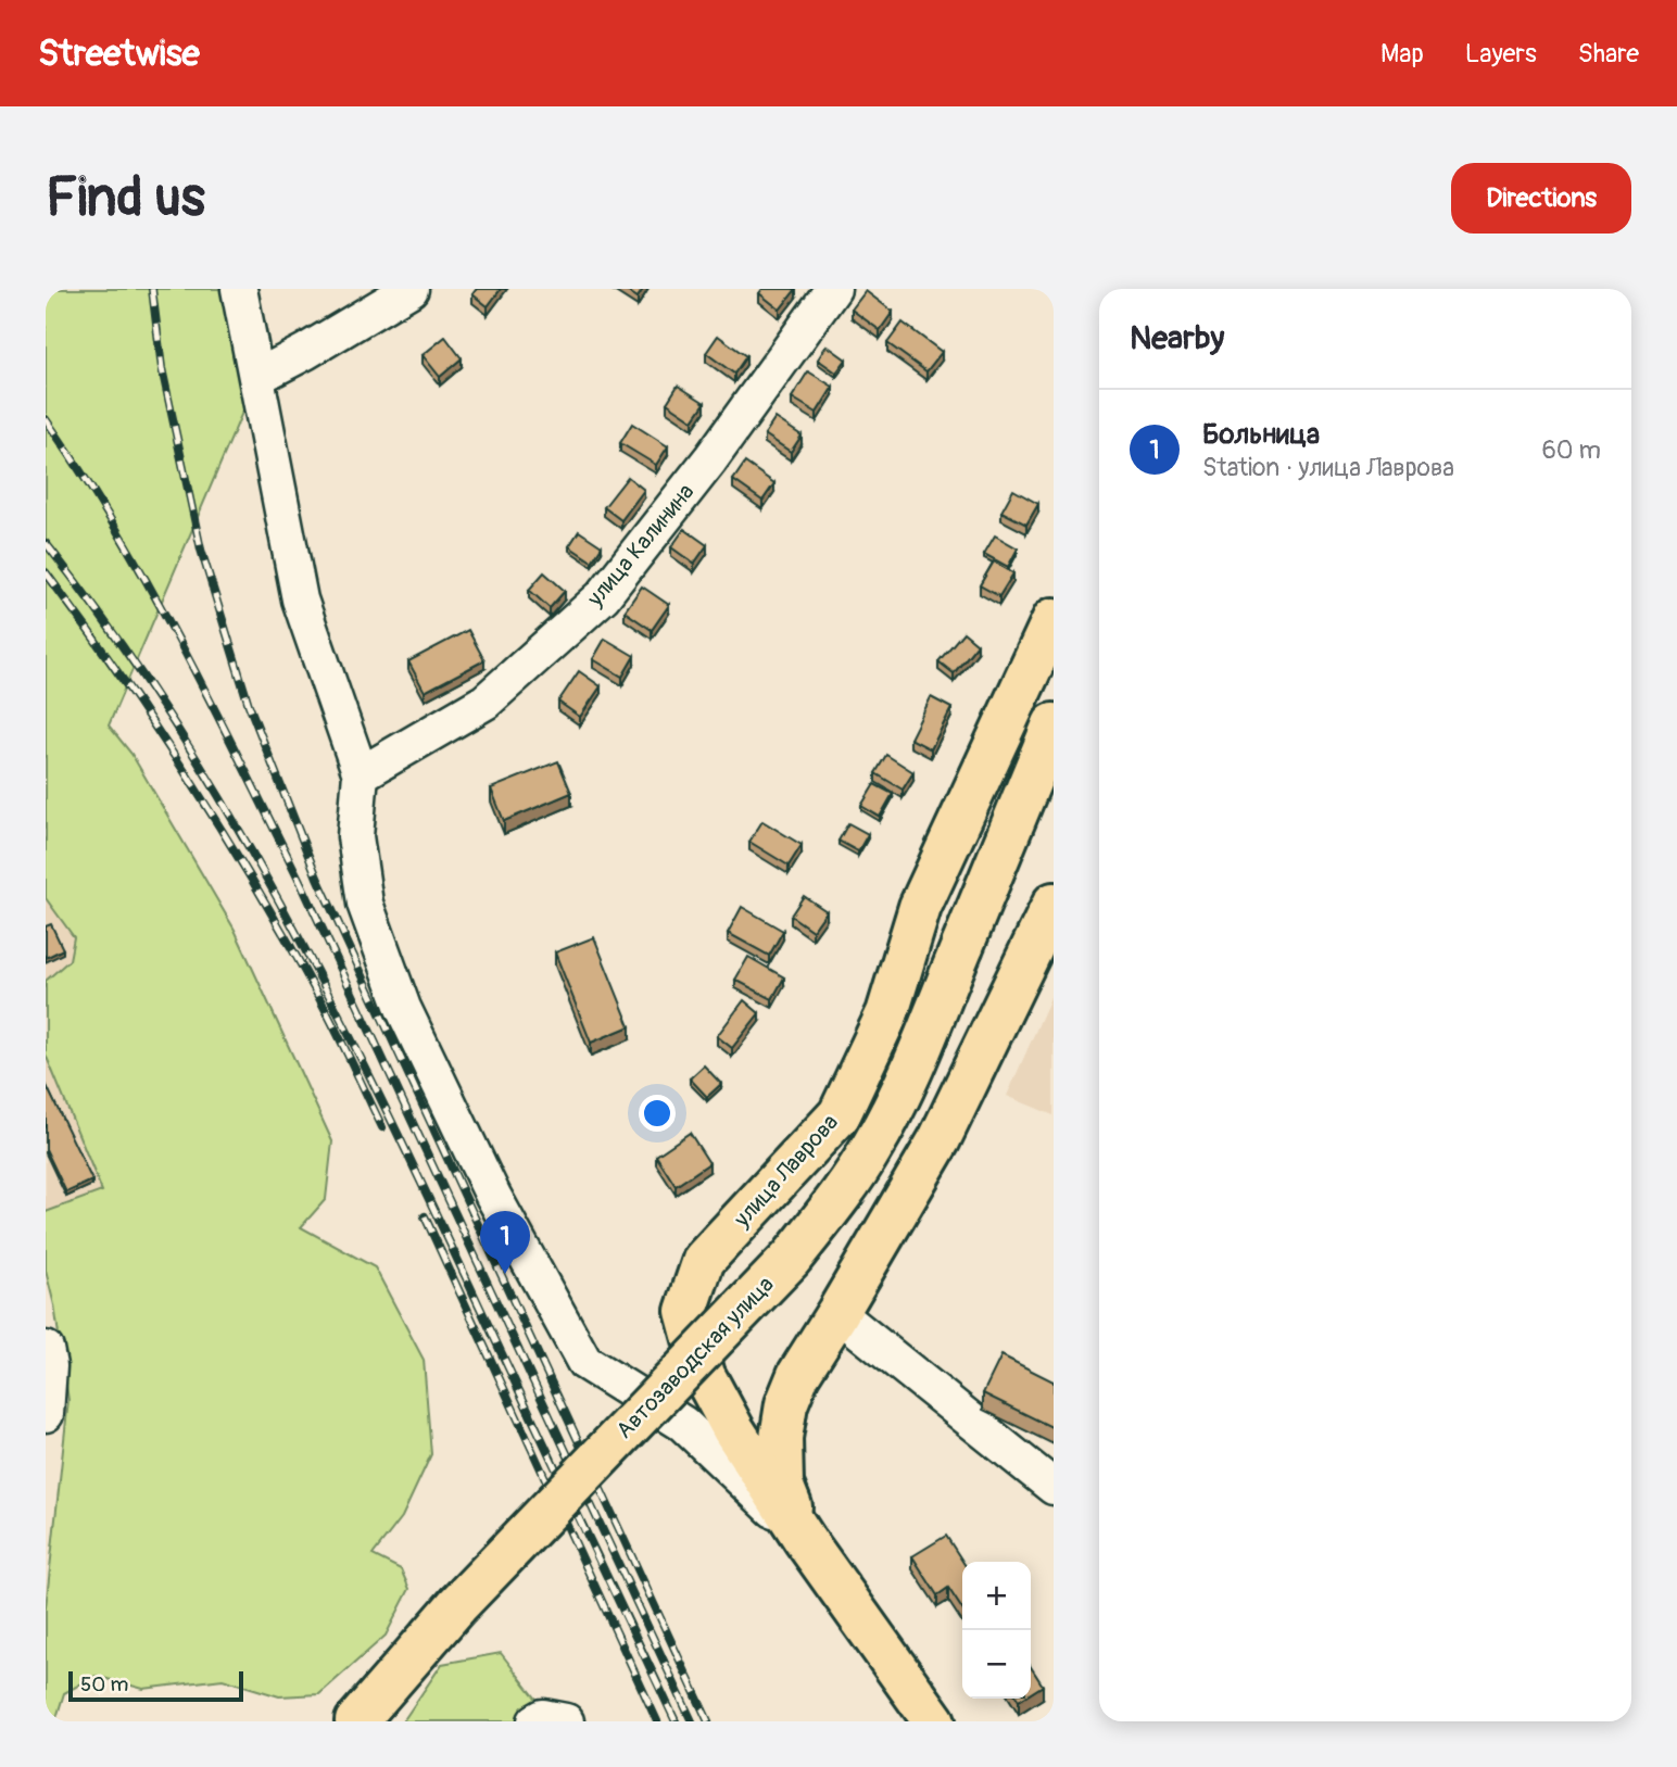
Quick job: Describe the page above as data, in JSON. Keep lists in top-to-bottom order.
{
  "streets": {
    "main road": ["улица Лаврова", "Автозаводская улица"],
    "street": ["улица Калинина"]
  },
  "scale_bar": "50 m",
  "page": {
    "header": "Streetwise",
    "nav": ["Map", "Layers", "Share"],
    "buttons": "Directions",
    "title": "Find us",
    "heading": "Nearby",
    "list": [
      {
        "mark": "1",
        "name": "Больница",
        "note": "Station · улица Лаврова",
        "value": "60 m"
      }
    ],
    "pins": "1",
    "map_buttons": ["+", "−"],
    "scale": "50 m"
  }
}
